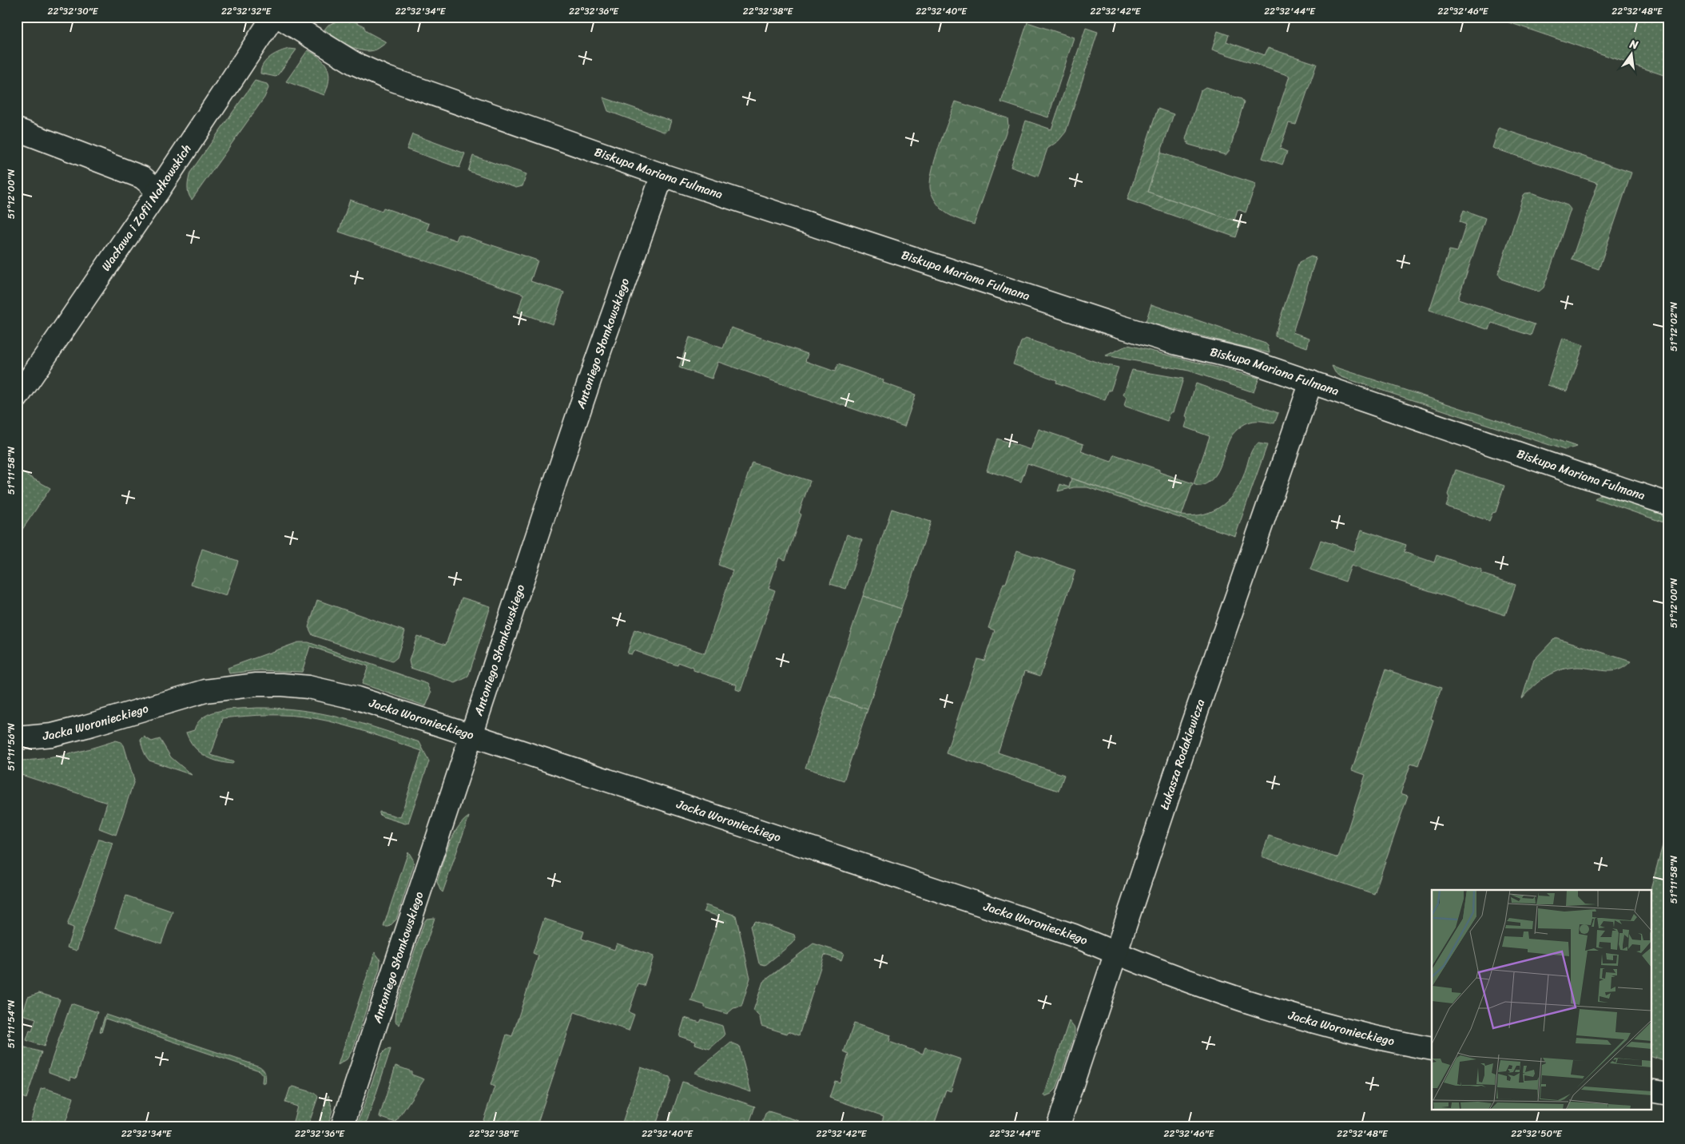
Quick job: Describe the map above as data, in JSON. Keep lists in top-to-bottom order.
{
  "streets": {
    "street": [
      "Biskupa Mariana Fulmana",
      "Wacława i Zofii Nałkowskich",
      "Antoniego Słomkowskiego",
      "Jacka Woronieckiego",
      "Łukasza Rodakiewicza"
    ]
  },
  "crossings": [
    ["Biskupa Mariana Fulmana", "Antoniego Słomkowskiego"],
    ["Biskupa Mariana Fulmana", "Łukasza Rodakiewicza"],
    ["Antoniego Słomkowskiego", "Jacka Woronieckiego"],
    ["Jacka Woronieckiego", "Łukasza Rodakiewicza"]
  ],
  "north": "top",
  "coordinates": [
    "22°32'30\"E",
    "22°32'32\"E",
    "22°32'34\"E",
    "22°32'36\"E",
    "22°32'38\"E",
    "22°32'40\"E",
    "22°32'42\"E",
    "22°32'44\"E",
    "22°32'46\"E",
    "22°32'48\"E",
    "51°12'00\"N",
    "51°12'02\"N",
    "51°11'58\"N",
    "51°11'56\"N",
    "51°11'54\"N",
    "22°32'50\"E"
  ]
}
